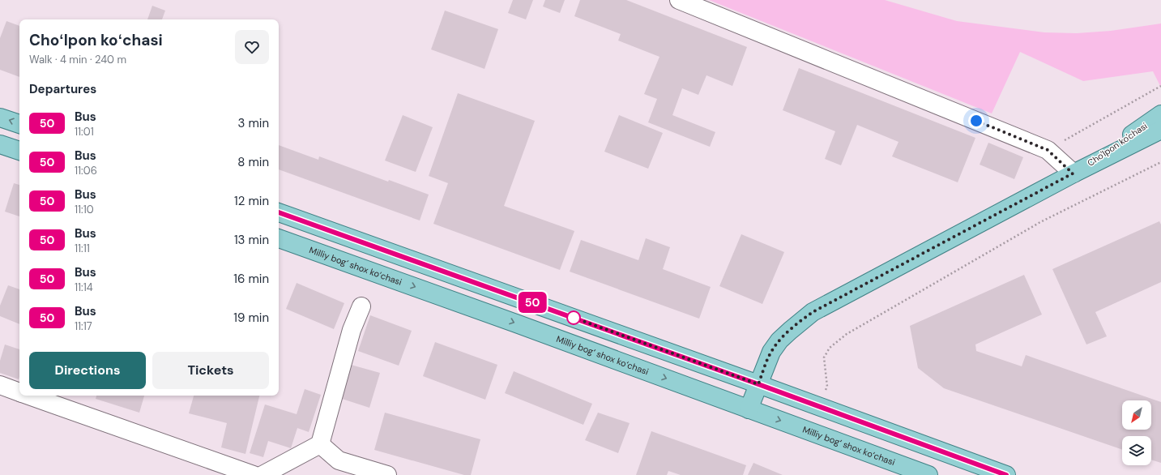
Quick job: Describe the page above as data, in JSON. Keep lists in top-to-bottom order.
{
  "streets": {
    "main road": ["Cho'lpon ko'chasi", "Milliy bog‘ shox ko‘chasi"]
  },
  "crossings": [
    ["Cho'lpon ko'chasi", "Milliy bog‘ shox ko‘chasi"]
  ],
  "lines": ["bus line 50"],
  "north": "bottom left",
  "page": {
    "on_map": "50",
    "heading": [
      ["Choʻlpon koʻchasi", "Walk · 4 min · 240 m"],
      "Departures"
    ],
    "list": [
      {
        "mark": "50",
        "name": "Bus",
        "note": "11:01",
        "value": "3 min"
      },
      {
        "mark": "50",
        "name": "Bus",
        "note": "11:06",
        "value": "8 min"
      },
      {
        "mark": "50",
        "name": "Bus",
        "note": "11:10",
        "value": "12 min"
      },
      {
        "mark": "50",
        "name": "Bus",
        "note": "11:11",
        "value": "13 min"
      },
      {
        "mark": "50",
        "name": "Bus",
        "note": "11:14",
        "value": "16 min"
      },
      {
        "mark": "50",
        "name": "Bus",
        "note": "11:17",
        "value": "19 min"
      }
    ],
    "buttons": ["Directions", "Tickets"]
  }
}
